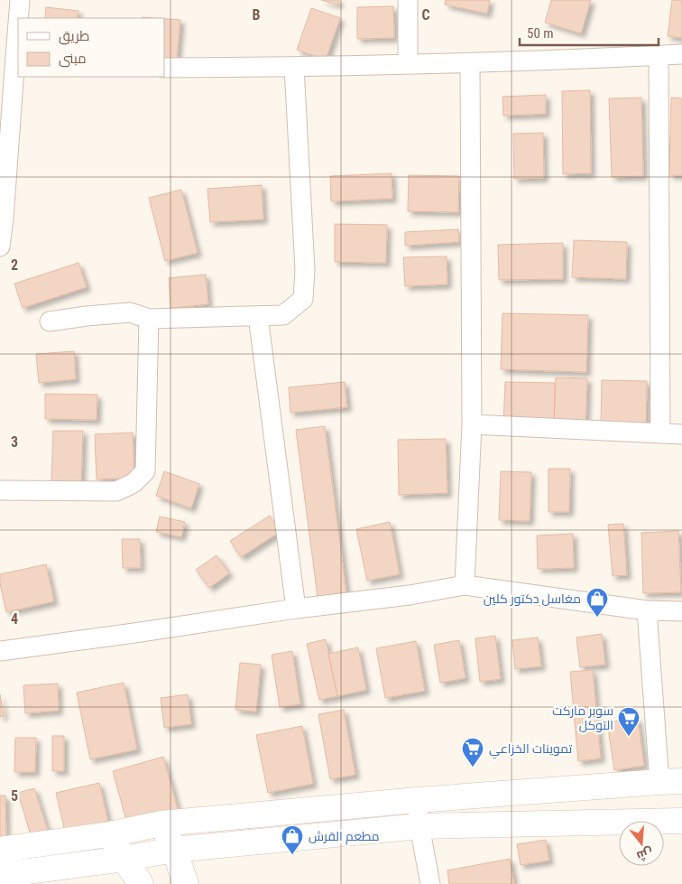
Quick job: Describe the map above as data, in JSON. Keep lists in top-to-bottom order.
{
  "places": {
    "shop": ["مغاسل دكتور كلين", "مطعم القرش"],
    "supermarket": ["سوبر ماركت التوكل", "تموينات الخزاعي"]
  },
  "legend": ["طريق", "مبنى"],
  "scale_bar": "50 m",
  "north": "bottom",
  "grid": {
    "columns": ["B", "C"],
    "rows": [
      "2",
      "3",
      "4",
      "5"
    ]
  }
}
